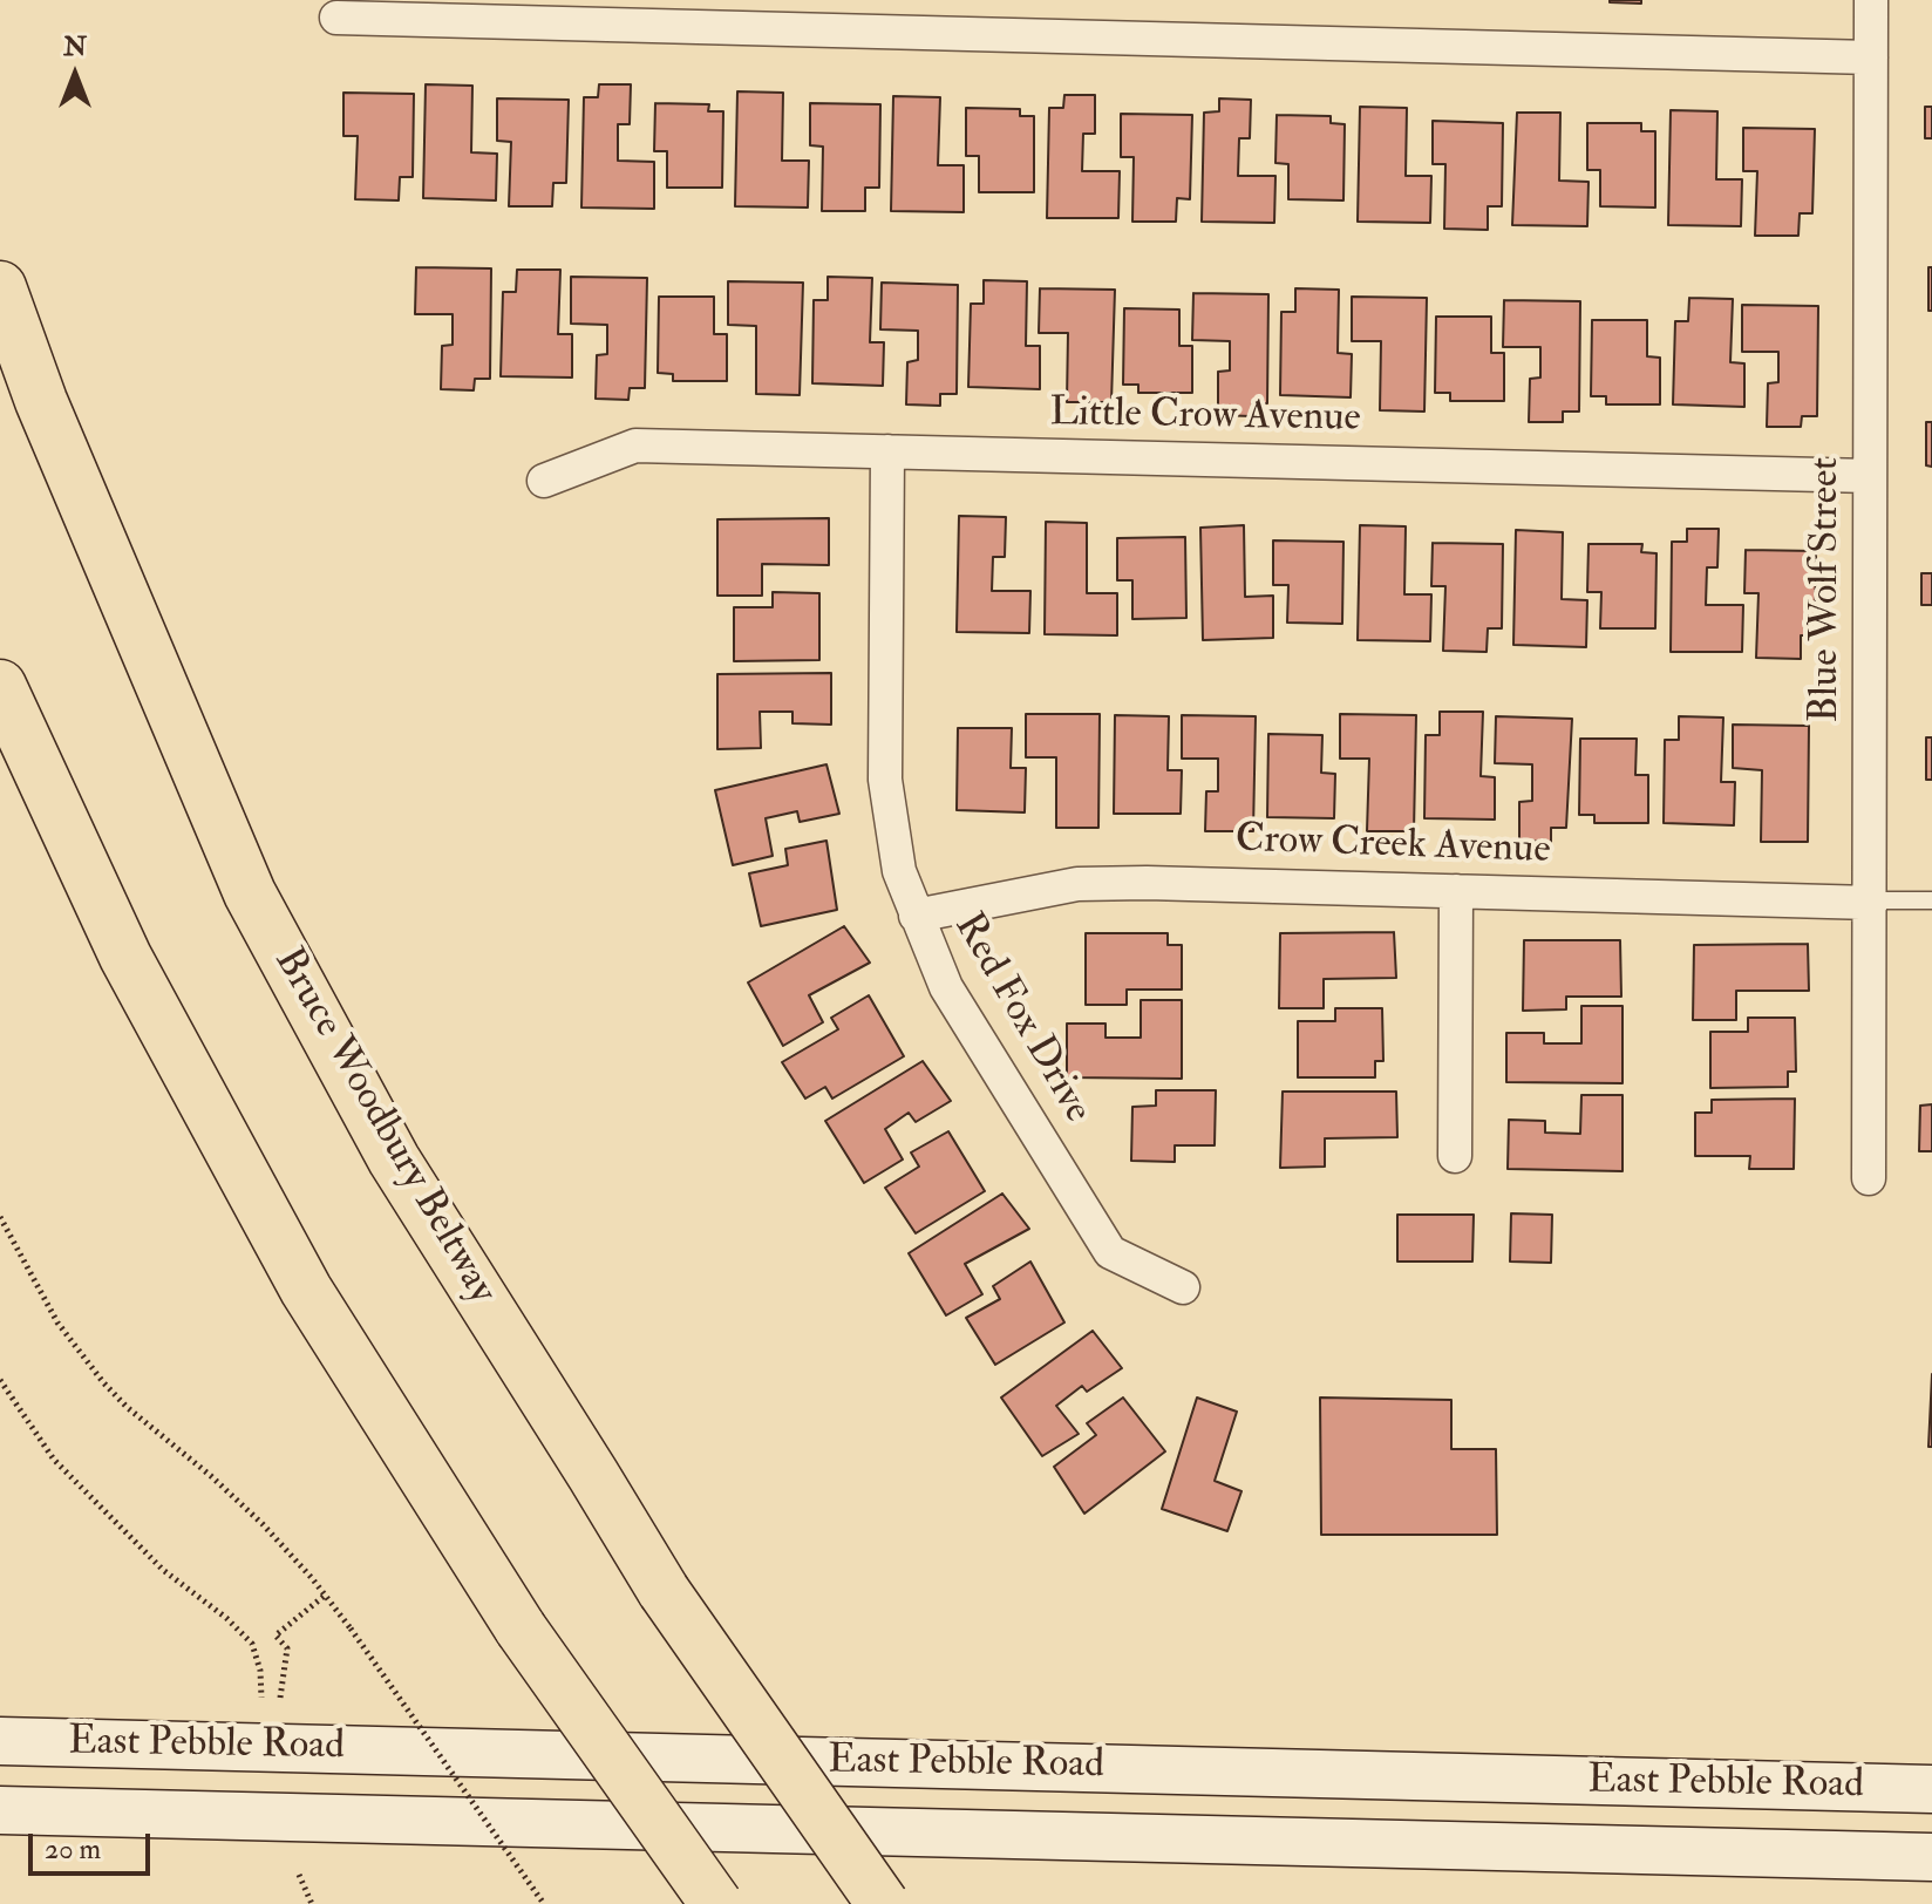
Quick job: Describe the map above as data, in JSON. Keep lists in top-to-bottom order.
{
  "streets": {
    "highway": ["Bruce Woodbury Beltway"],
    "main road": ["East Pebble Road"],
    "street": [
      "Little Crow Avenue",
      "Blue Wolf Street",
      "Crow Creek Avenue",
      "Red Fox Drive"
    ]
  },
  "crossings": [
    ["Little Crow Avenue", "Blue Wolf Street"],
    ["Little Crow Avenue", "Red Fox Drive"],
    ["Blue Wolf Street", "Crow Creek Avenue"],
    ["Crow Creek Avenue", "Red Fox Drive"]
  ],
  "scale_bar": "20 m",
  "north": "top"
}
